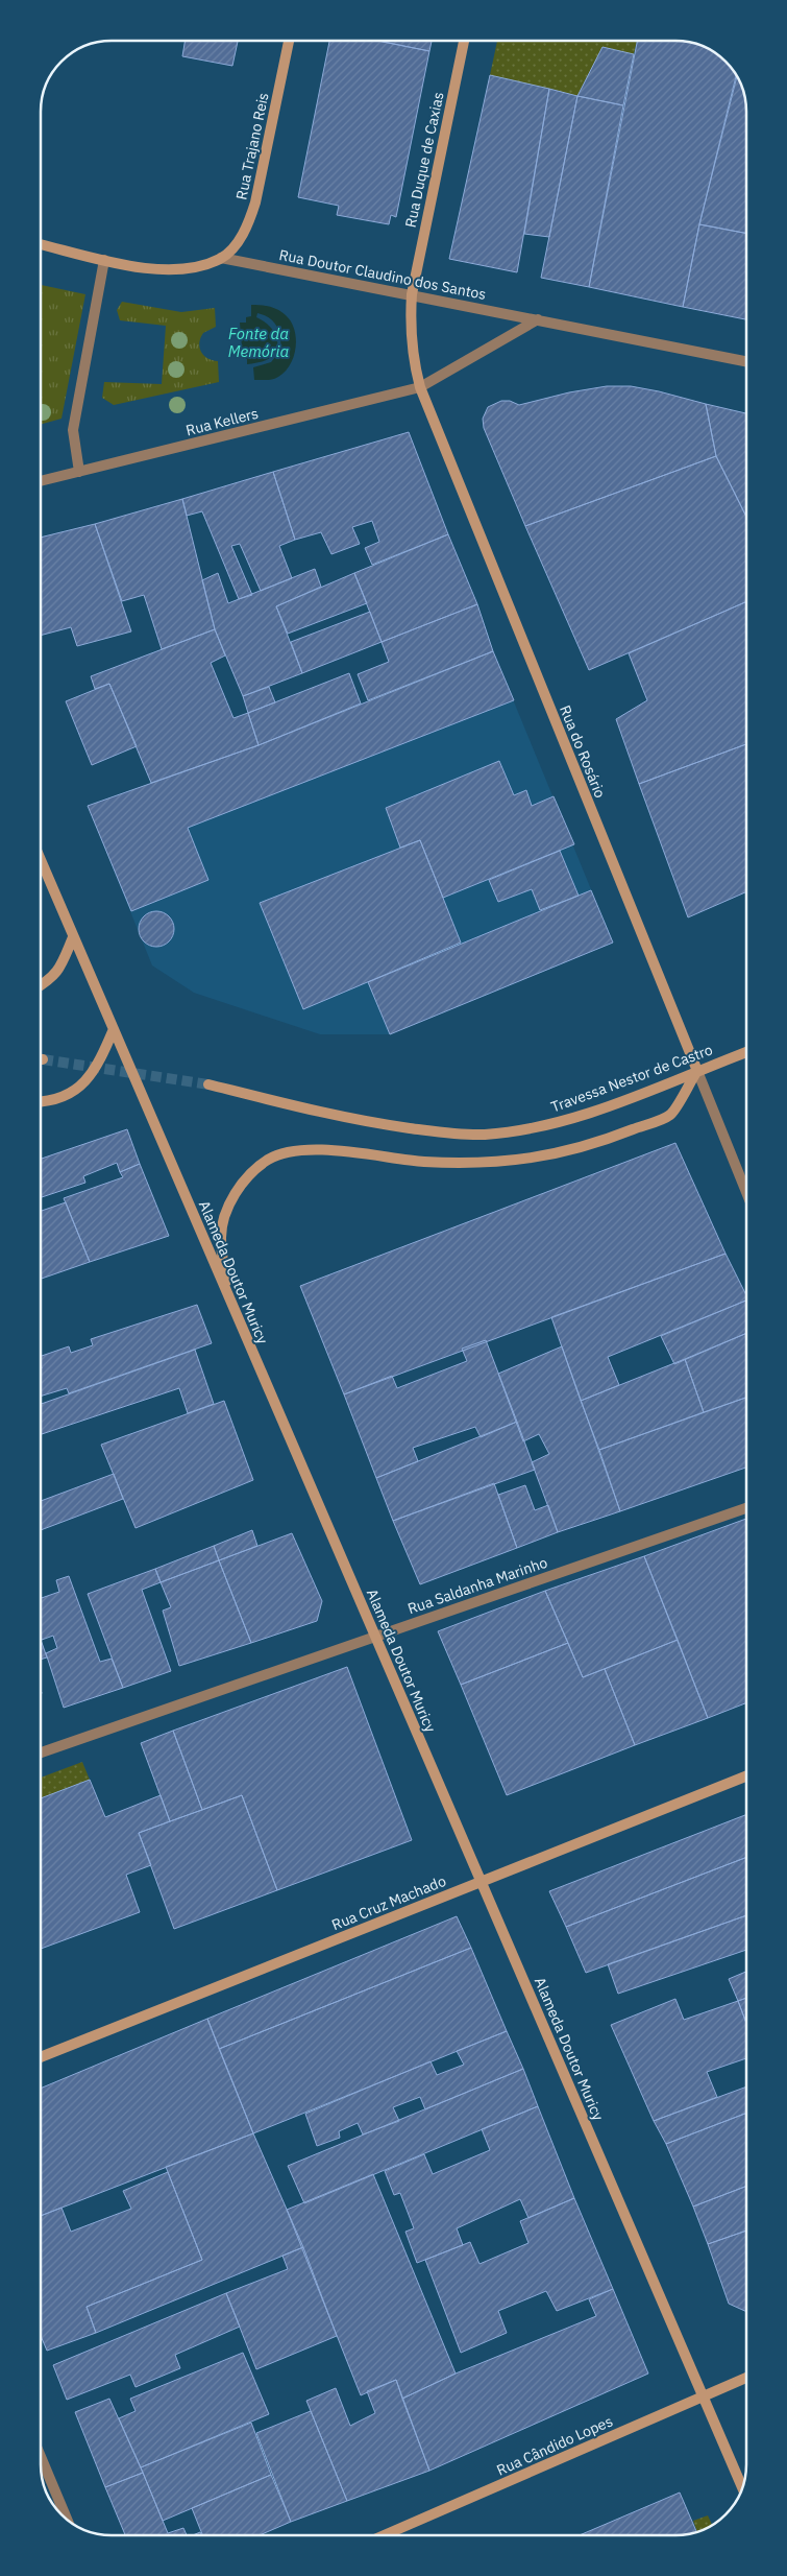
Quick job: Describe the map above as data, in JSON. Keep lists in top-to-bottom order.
{
  "streets": {
    "street": [
      "Rua Trajano Reis",
      "Rua Duque de Caxias",
      "Rua Doutor Claudino dos Santos",
      "Rua Kellers",
      "Rua do Rosário",
      "Travessa Nestor de Castro",
      "Alameda Doutor Muricy",
      "Rua Saldanha Marinho",
      "Rua Cruz Machado",
      "Rua Cândido Lopes"
    ]
  },
  "crossings": [
    ["Rua Trajano Reis", "Rua Doutor Claudino dos Santos"],
    ["Rua Duque de Caxias", "Rua Doutor Claudino dos Santos"],
    ["Rua Duque de Caxias", "Rua do Rosário"],
    ["Rua Doutor Claudino dos Santos", "Rua do Rosário"],
    ["Rua Kellers", "Rua do Rosário"],
    ["Rua do Rosário", "Travessa Nestor de Castro"],
    ["Alameda Doutor Muricy", "Rua Saldanha Marinho"],
    ["Alameda Doutor Muricy", "Rua Cruz Machado"],
    ["Alameda Doutor Muricy", "Rua Cândido Lopes"]
  ],
  "water": ["Fonte da Memória"]
}
